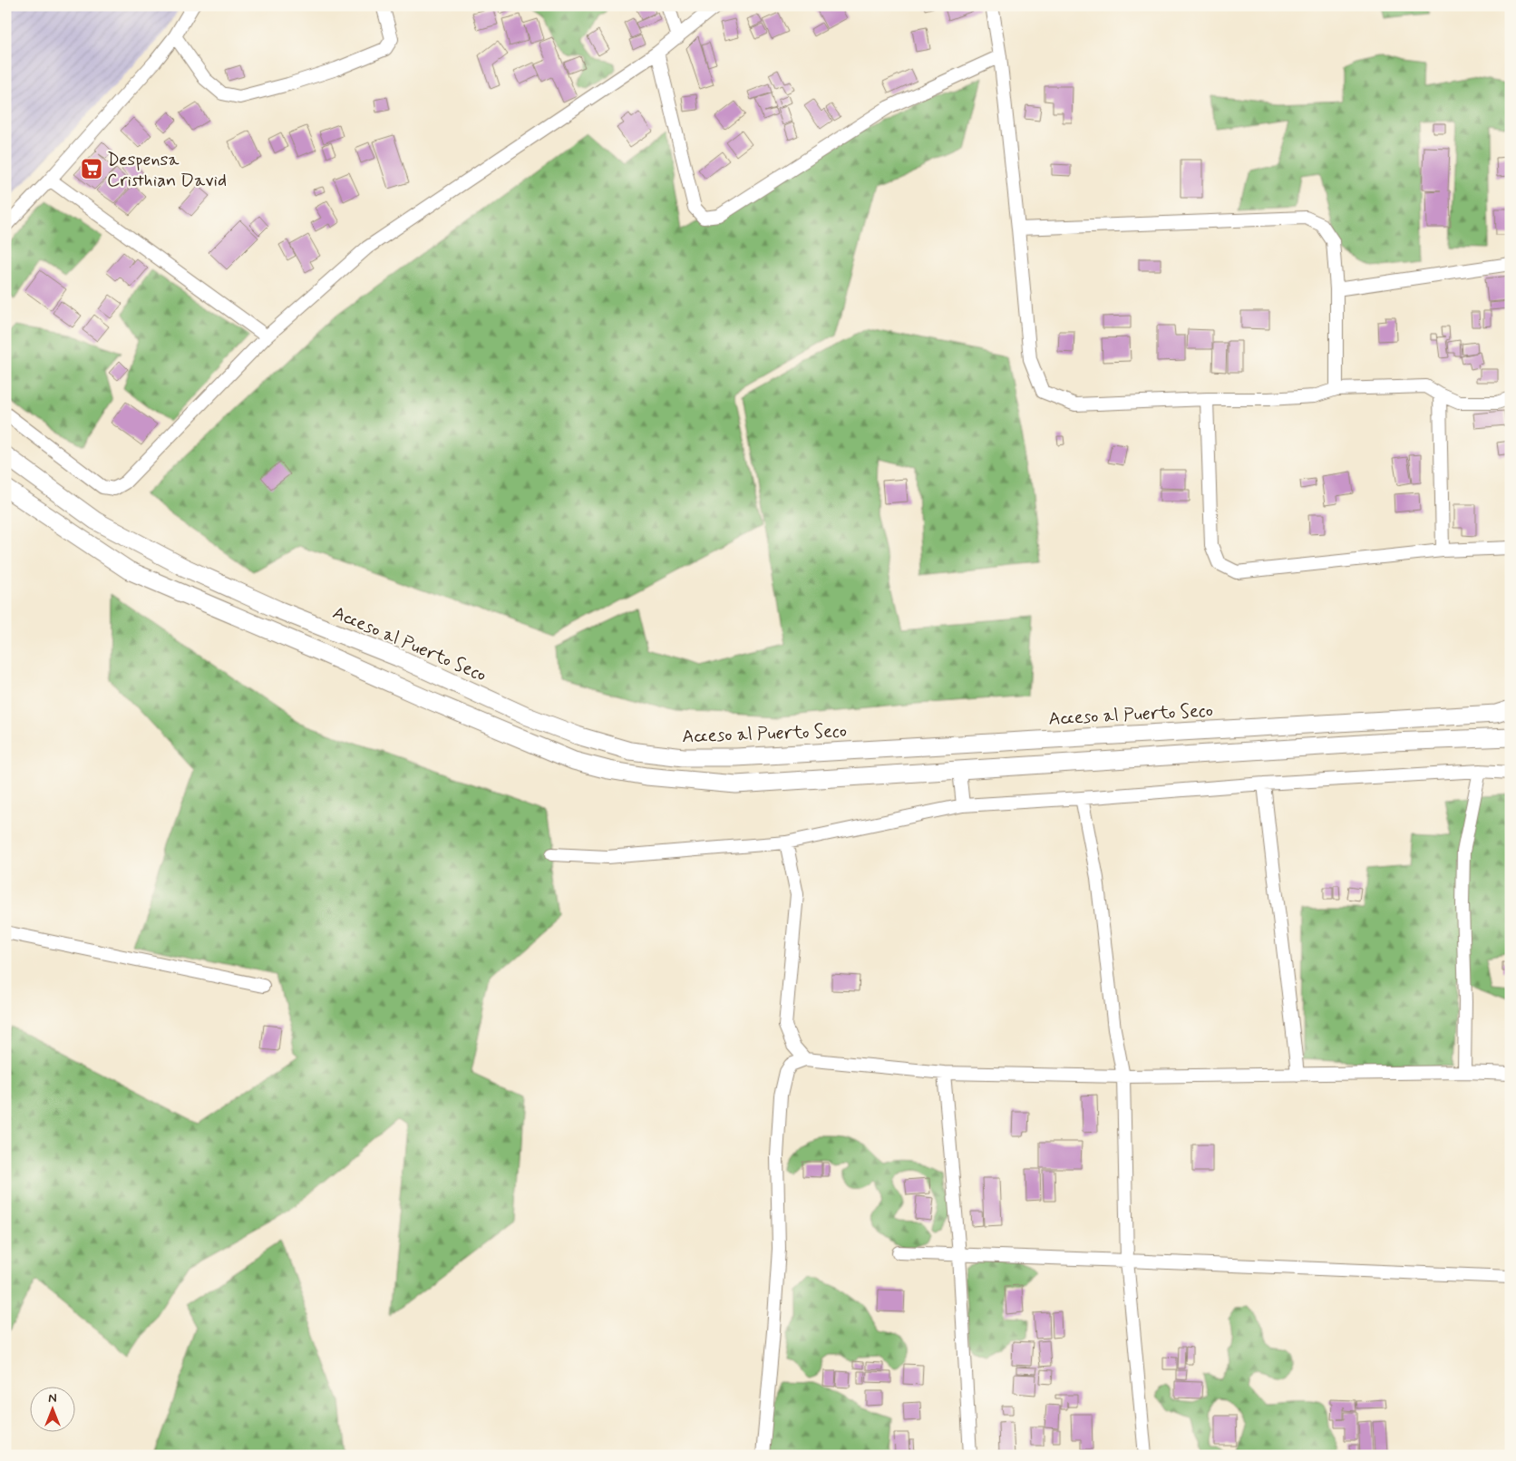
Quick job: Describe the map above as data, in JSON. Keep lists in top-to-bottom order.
{
  "streets": {
    "main road": ["Acceso al Puerto Seco"]
  },
  "places": {
    "supermarket": ["Despensa Cristhian David"]
  },
  "north": "top"
}
